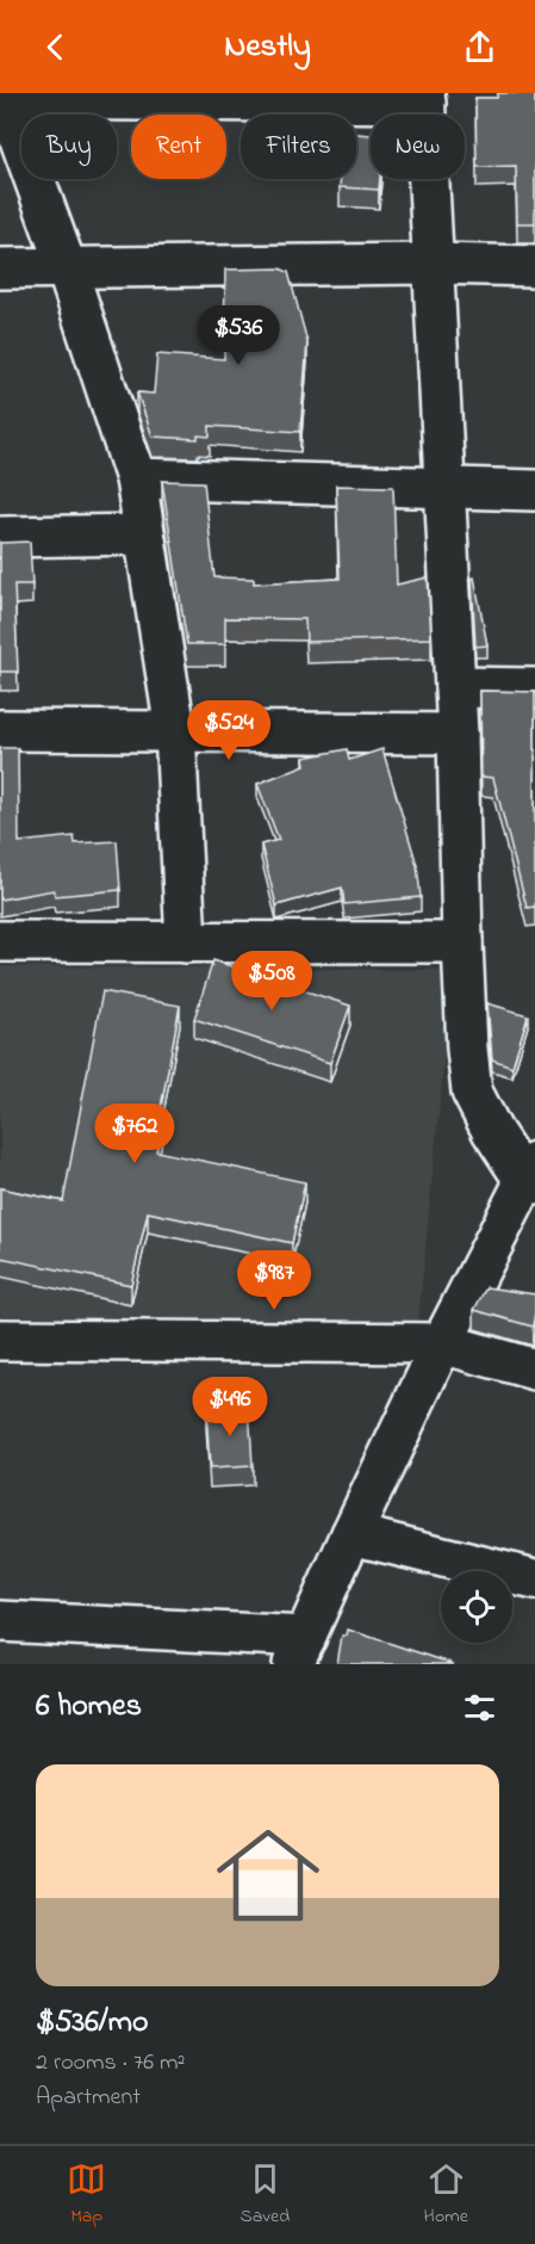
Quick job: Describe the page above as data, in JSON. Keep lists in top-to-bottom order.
{
  "page": {
    "header": "Nestly",
    "chip": [
      "Buy",
      "Rent",
      "Filters",
      "New"
    ],
    "price": [
      "$536",
      "$524",
      "$508",
      "$762",
      "$987",
      "$496"
    ],
    "heading": "6 homes",
    "list": [
      {
        "name": "$536/mo",
        "note": "2 rooms · 76 m² · Apartment"
      }
    ],
    "tabs": ["Map", "Saved", "Home"]
  }
}
